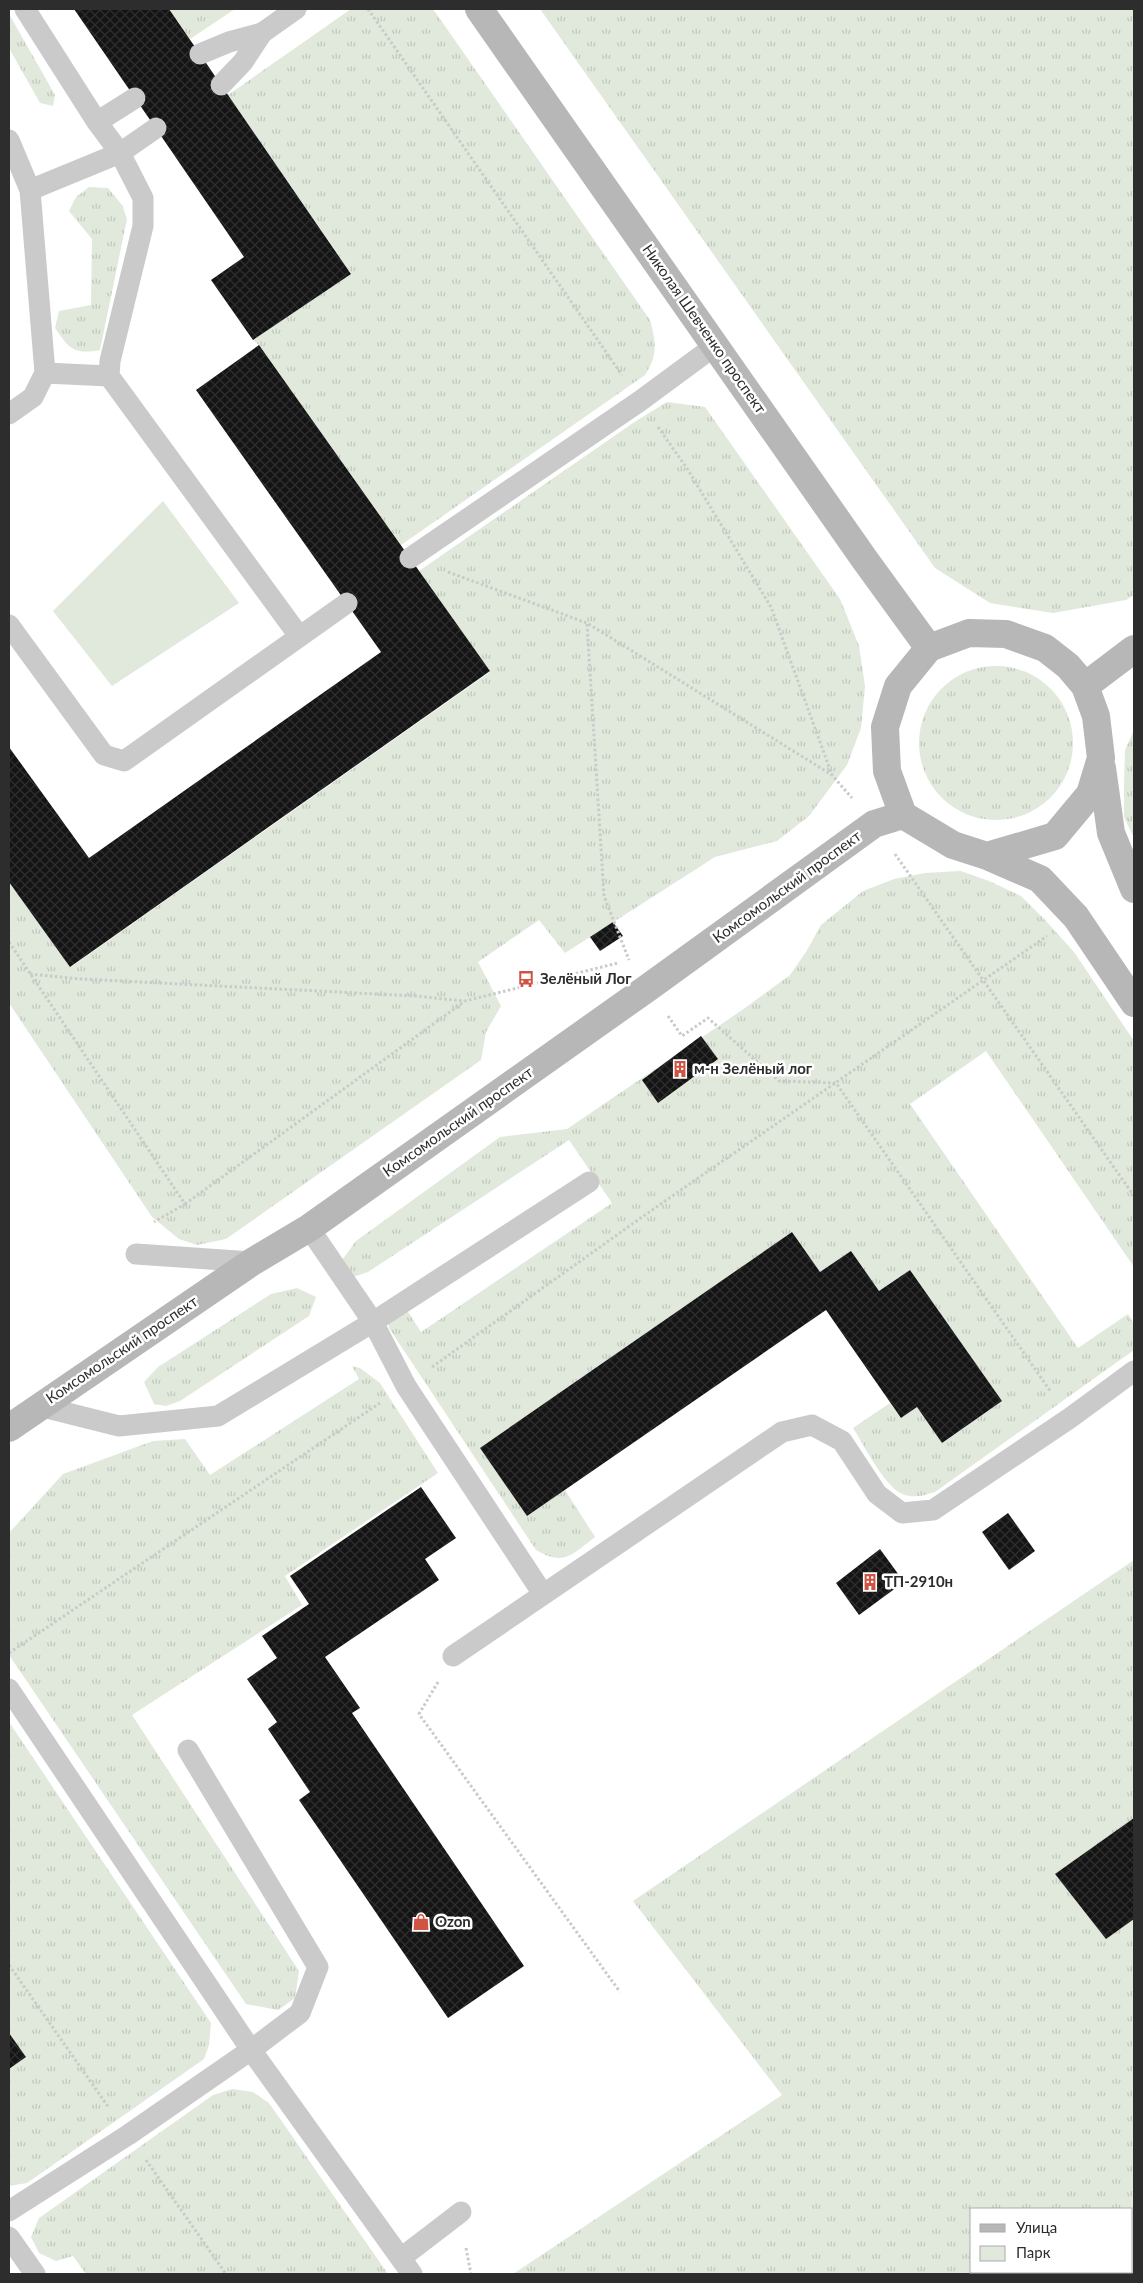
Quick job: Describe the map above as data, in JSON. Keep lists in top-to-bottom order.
{
  "streets": {
    "main road": ["Николая Шевченко проспект", "Комсомольский проспект"]
  },
  "places": {
    "bus stop": ["Зелёный Лог"],
    "building": ["м-н Зелёный лог", "ТП-2910н"],
    "shop": ["Ozon"]
  },
  "legend": ["Улица", "Парк"]
}
